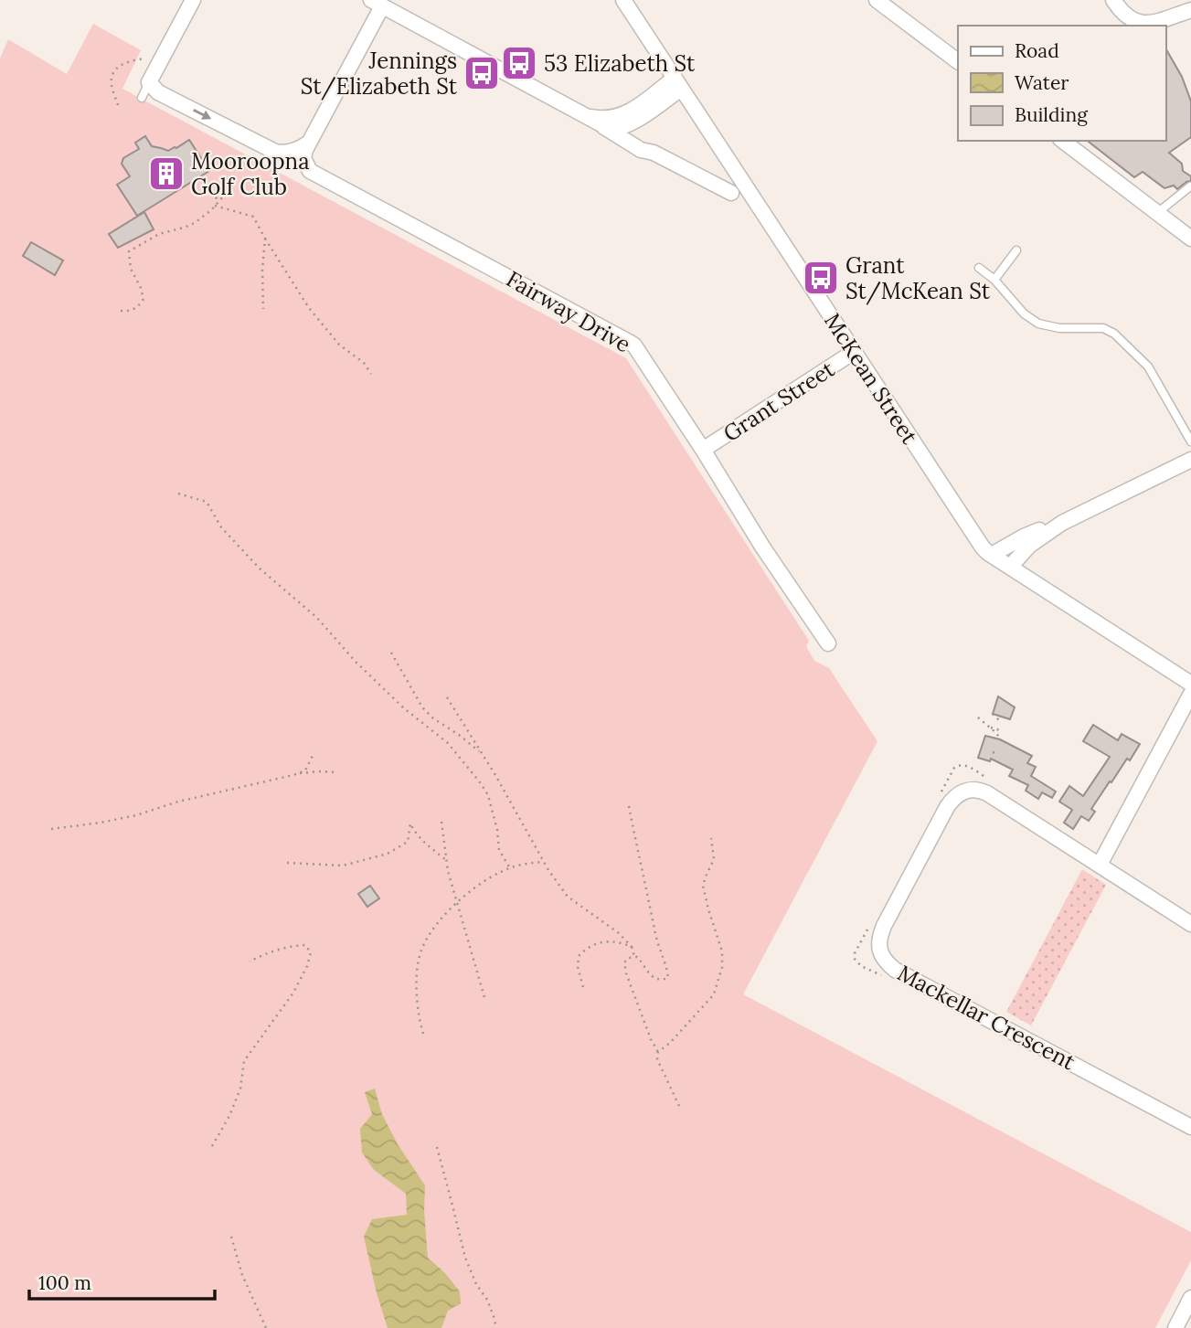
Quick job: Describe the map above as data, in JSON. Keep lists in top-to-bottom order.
{
  "streets": {
    "street": [
      "Fairway Drive",
      "McKean Street",
      "Grant Street",
      "Mackellar Crescent"
    ]
  },
  "crossings": [
    ["Fairway Drive", "Grant Street"],
    ["McKean Street", "Grant Street"]
  ],
  "places": {
    "bus stop": ["53 Elizabeth St", "Jennings St/Elizabeth St", "Grant St/McKean St"],
    "building": ["Mooroopna Golf Club"]
  },
  "legend": ["Road", "Water", "Building"],
  "scale_bar": "100 m"
}
